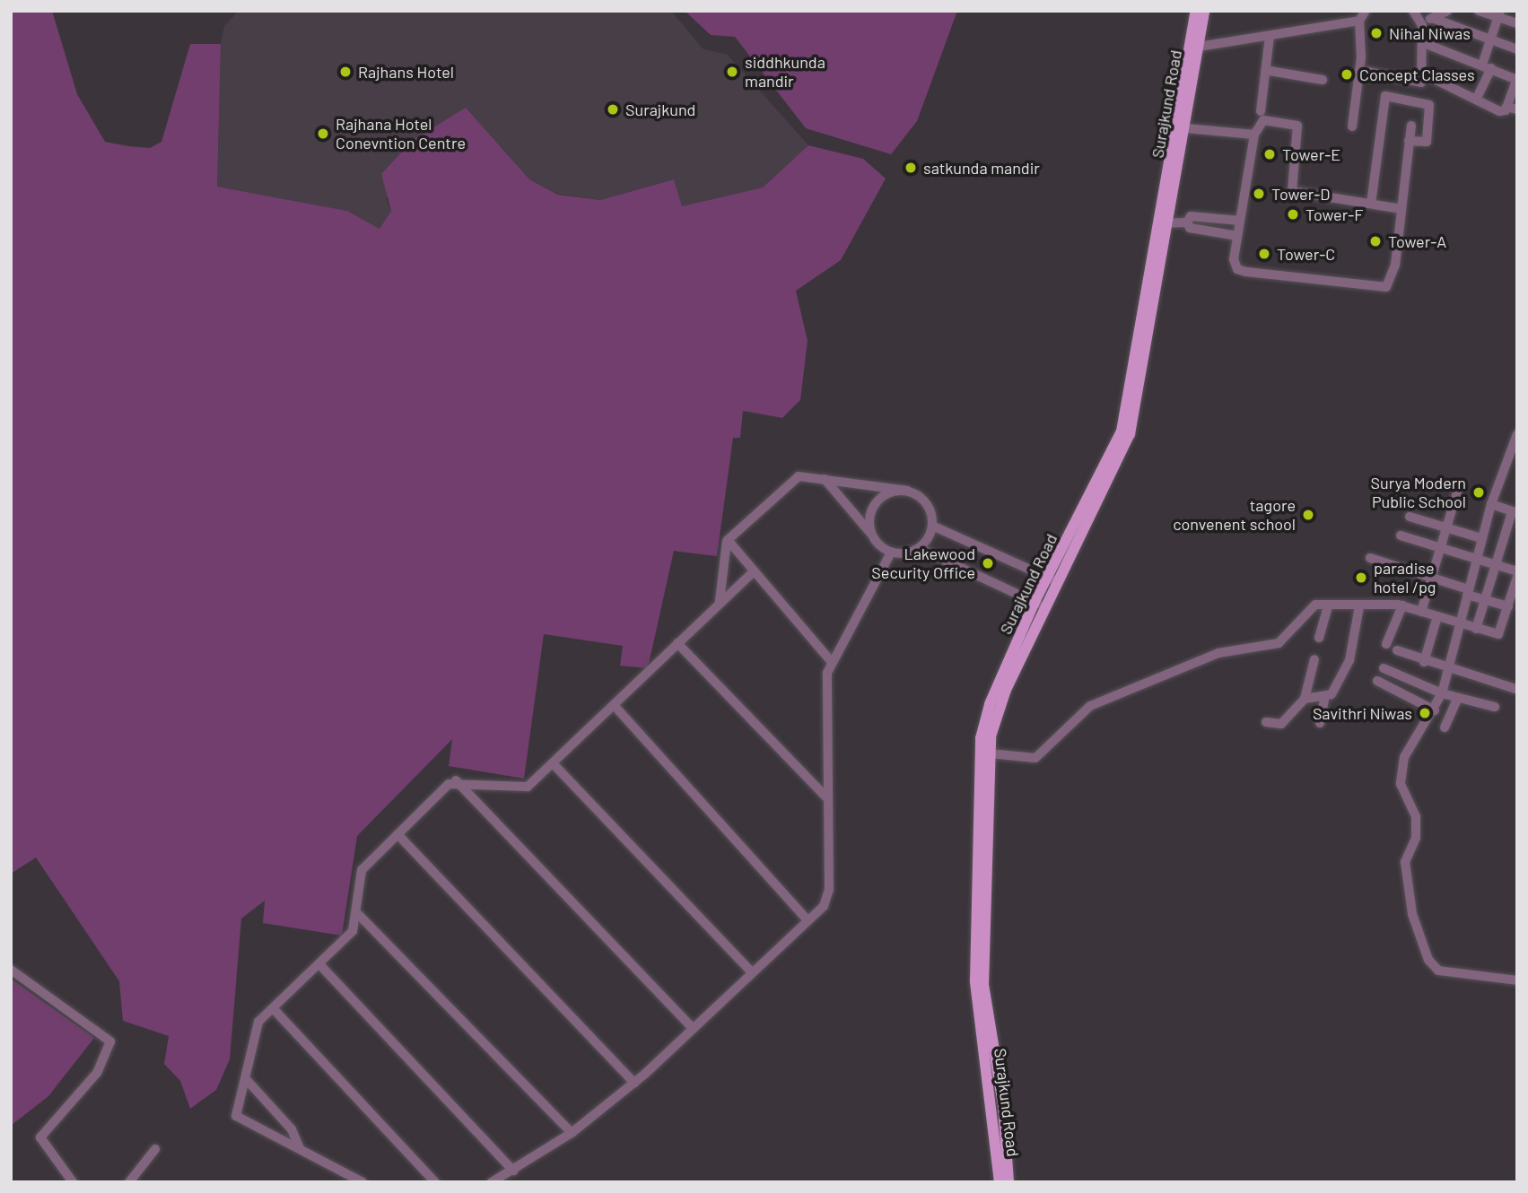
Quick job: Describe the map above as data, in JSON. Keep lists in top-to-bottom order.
{
  "streets": {
    "main road": ["Surajkund Road"]
  },
  "places": [
    "Nihal Niwas",
    "Rajhans Hotel",
    "siddhkunda mandir",
    "Concept Classes",
    "Surajkund",
    "Rajhana Hotel Conevntion Centre",
    "Tower-E",
    "satkunda mandir",
    "Tower-D",
    "Tower-F",
    "Tower-A",
    "Tower-C",
    "Surya Modern Public School",
    "tagore convenent school",
    "Lakewood Security Office",
    "paradise hotel /pg",
    "Savithri Niwas"
  ]
}
